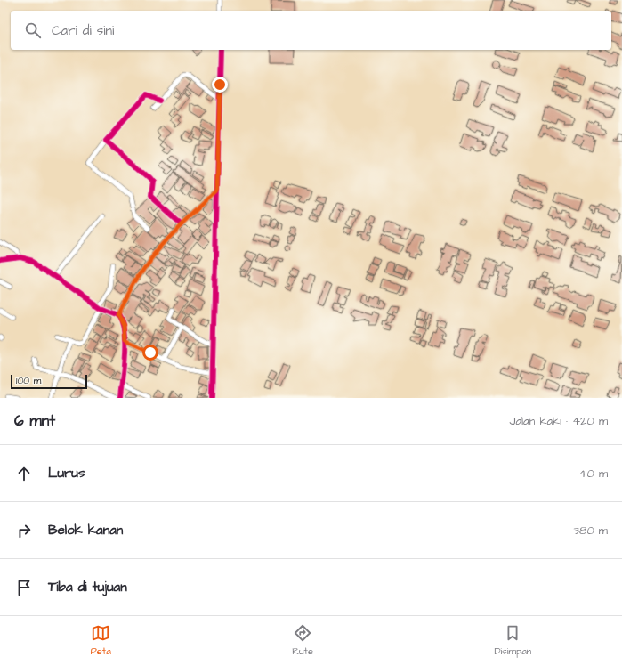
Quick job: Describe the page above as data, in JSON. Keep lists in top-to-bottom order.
{
  "scale_bar": "100 m",
  "page": {
    "search": "Cari di sini",
    "scale": "100 m",
    "heading": ["6 mnt", "Jalan kaki · 420 m"],
    "list": [
      ["Lurus", "40 m"],
      ["Belok kanan", "380 m"],
      "Tiba di tujuan"
    ],
    "nav": ["Peta", "Rute", "Disimpan"]
  }
}
